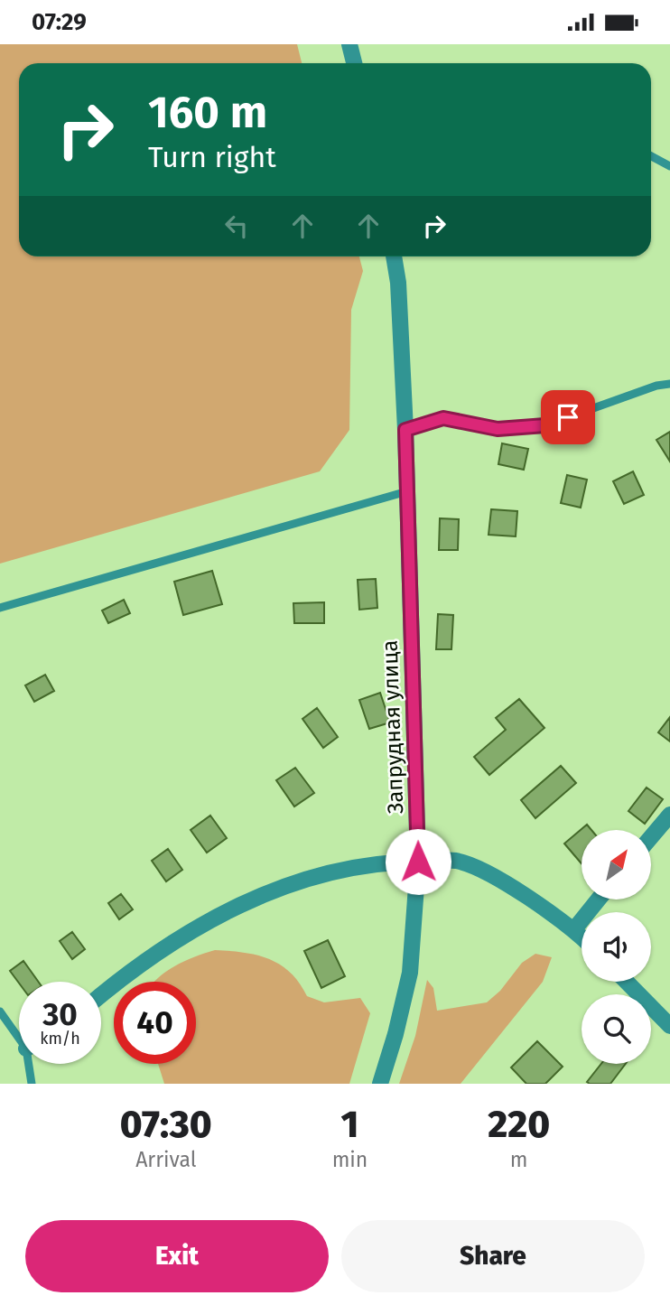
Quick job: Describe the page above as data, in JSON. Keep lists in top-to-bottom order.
{
  "streets": {
    "street": ["Запрудная улица"]
  },
  "north": "top right",
  "page": {
    "status": "07:29",
    "turn": ["160 m", "Turn right"],
    "speed": "30 km/h",
    "limit": "40",
    "eta": [
      "07:30",
      "Arrival",
      "1",
      "min",
      "220",
      "m"
    ],
    "buttons": ["Exit", "Share"]
  }
}
